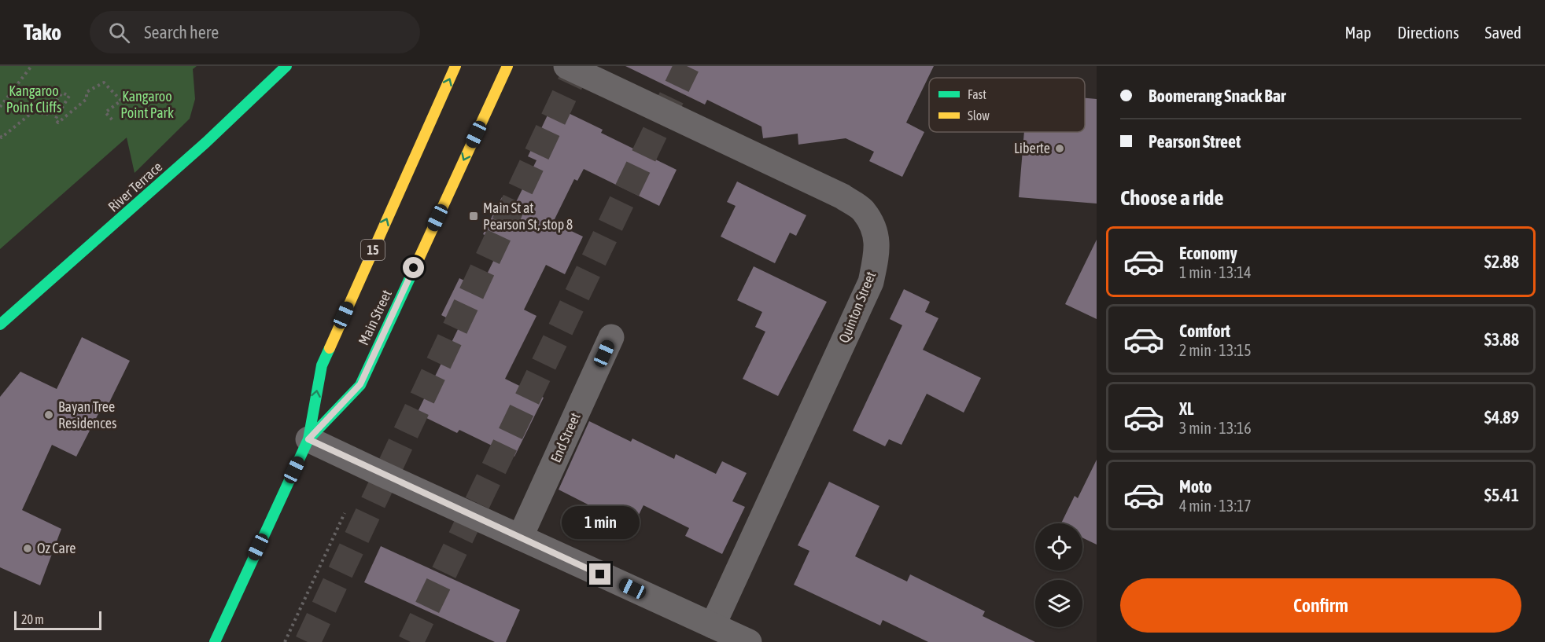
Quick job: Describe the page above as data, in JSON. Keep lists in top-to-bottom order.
{
  "streets": {
    "main road": ["River Terrace", "15", "Main Street"],
    "street": ["Quinton Street", "End Street"]
  },
  "parks": ["Kangaroo Point Cliffs", "Kangaroo Point Park"],
  "places": {
    "other": ["Liberte", "Bayan Tree Residences", "Oz Care"],
    "transit": ["Main St at Pearson St, stop 8"]
  },
  "legend": ["Fast", "Slow"],
  "scale_bar": "20 m",
  "page": {
    "header": "Tako",
    "search": "Search here",
    "nav": ["Map", "Directions", "Saved"],
    "banner": ["Boomerang Snack Bar", "Pearson Street"],
    "heading": "Choose a ride",
    "list": [
      {
        "name": "Economy",
        "note": "1 min · 13:14",
        "value": "$2.88"
      },
      {
        "name": "Comfort",
        "note": "2 min · 13:15",
        "value": "$3.88"
      },
      {
        "name": "XL",
        "note": "3 min · 13:16",
        "value": "$4.89"
      },
      {
        "name": "Moto",
        "note": "4 min · 13:17",
        "value": "$5.41"
      }
    ],
    "bubble": "1 min",
    "buttons": "Confirm",
    "scale": "20 m"
  }
}
